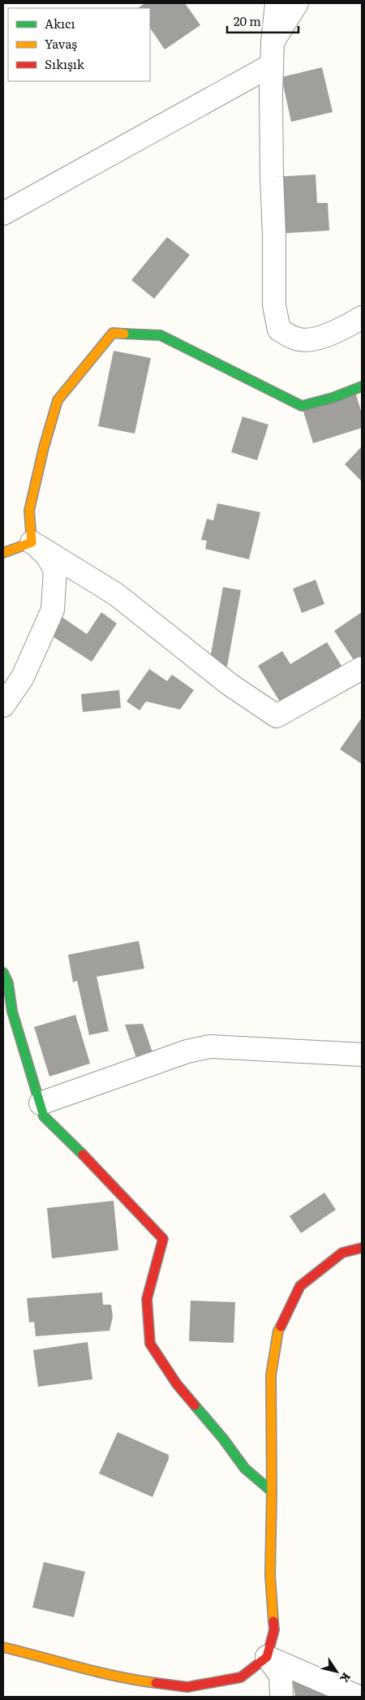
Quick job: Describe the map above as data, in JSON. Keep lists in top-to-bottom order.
{
  "legend": ["Akıcı", "Yavaş", "Sıkışık"],
  "scale_bar": "20 m",
  "north": "bottom right"
}
